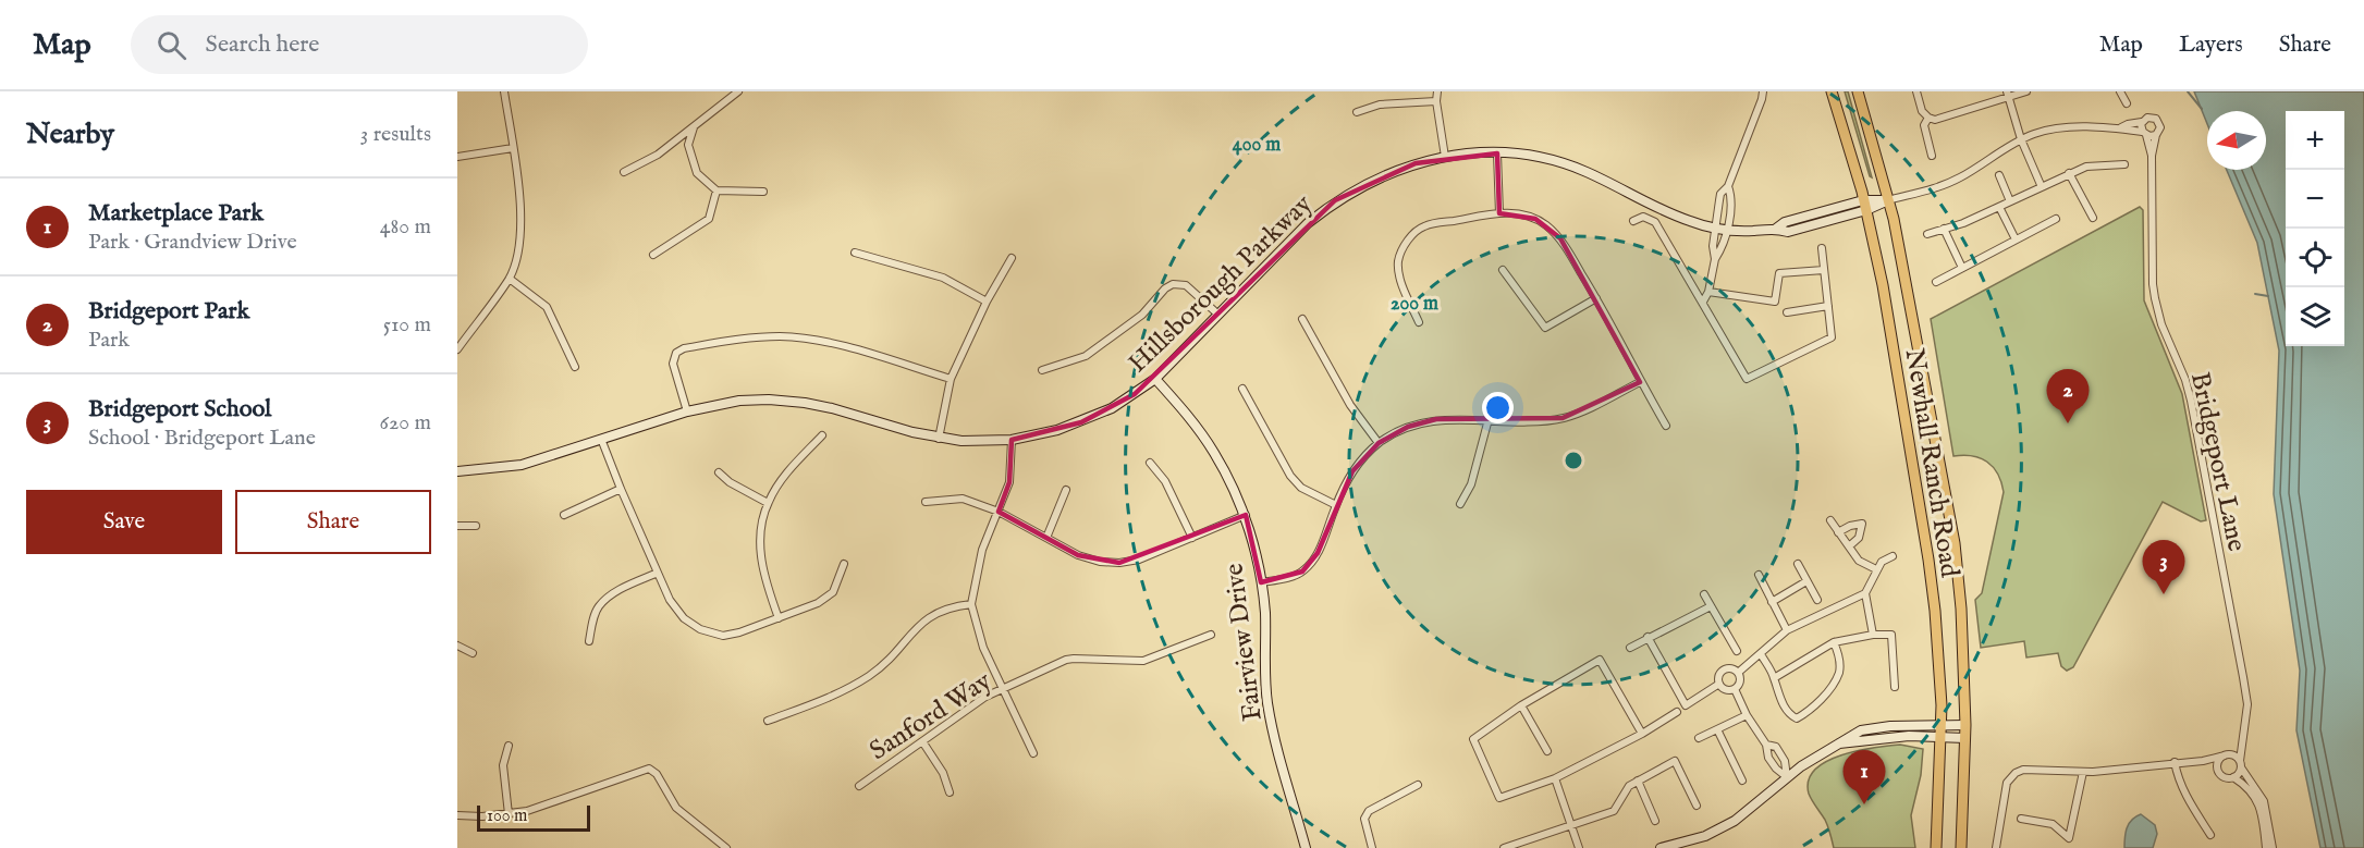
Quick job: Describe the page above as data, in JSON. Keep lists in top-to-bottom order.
{
  "streets": {
    "main road": ["Newhall Ranch Road"],
    "street": [
      "Hillsborough Parkway",
      "Bridgeport Lane",
      "Fairview Drive",
      "Sanford Way"
    ]
  },
  "crossings": [
    ["Hillsborough Parkway", "Newhall Ranch Road"],
    ["Hillsborough Parkway", "Fairview Drive"]
  ],
  "scale_bar": "100 m",
  "north": "left",
  "page": {
    "header": "Map",
    "search": "Search here",
    "nav": ["Map", "Layers", "Share"],
    "heading": ["Nearby", "3 results"],
    "map_buttons": ["+", "−"],
    "list": [
      {
        "mark": "1",
        "name": "Marketplace Park",
        "note": "Park · Grandview Drive",
        "value": "480 m"
      },
      {
        "mark": "2",
        "name": "Bridgeport Park",
        "note": "Park",
        "value": "510 m"
      },
      {
        "mark": "3",
        "name": "Bridgeport School",
        "note": "School · Bridgeport Lane",
        "value": "620 m"
      }
    ],
    "pins": ["2", "3", "1"],
    "buttons": ["Save", "Share"],
    "scale": "100 m"
  },
  "rings": ["400 m", "200 m"]
}
